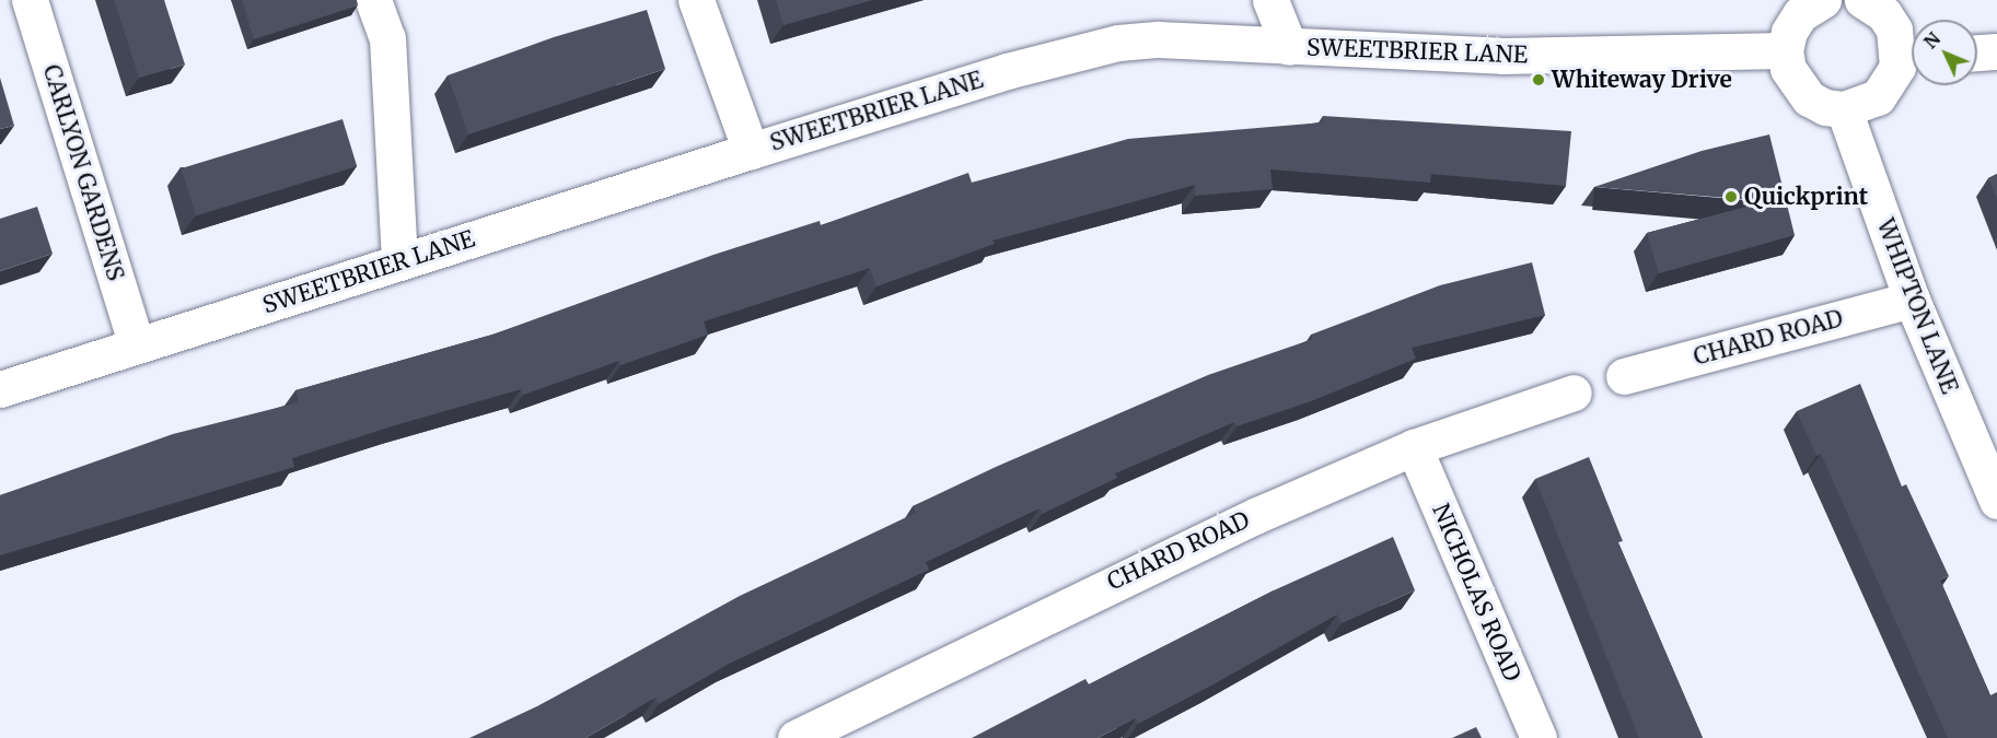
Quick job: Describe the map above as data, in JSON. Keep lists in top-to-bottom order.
{
  "streets": {
    "street": [
      "SWEETBRIER LANE",
      "CARLYON GARDENS",
      "WHIPTON LANE",
      "CHARD ROAD",
      "NICHOLAS ROAD"
    ]
  },
  "crossings": [
    ["SWEETBRIER LANE", "CARLYON GARDENS"],
    ["WHIPTON LANE", "CHARD ROAD"],
    ["CHARD ROAD", "NICHOLAS ROAD"]
  ],
  "places": ["Whiteway Drive", "Quickprint"],
  "north": "top left"
}
